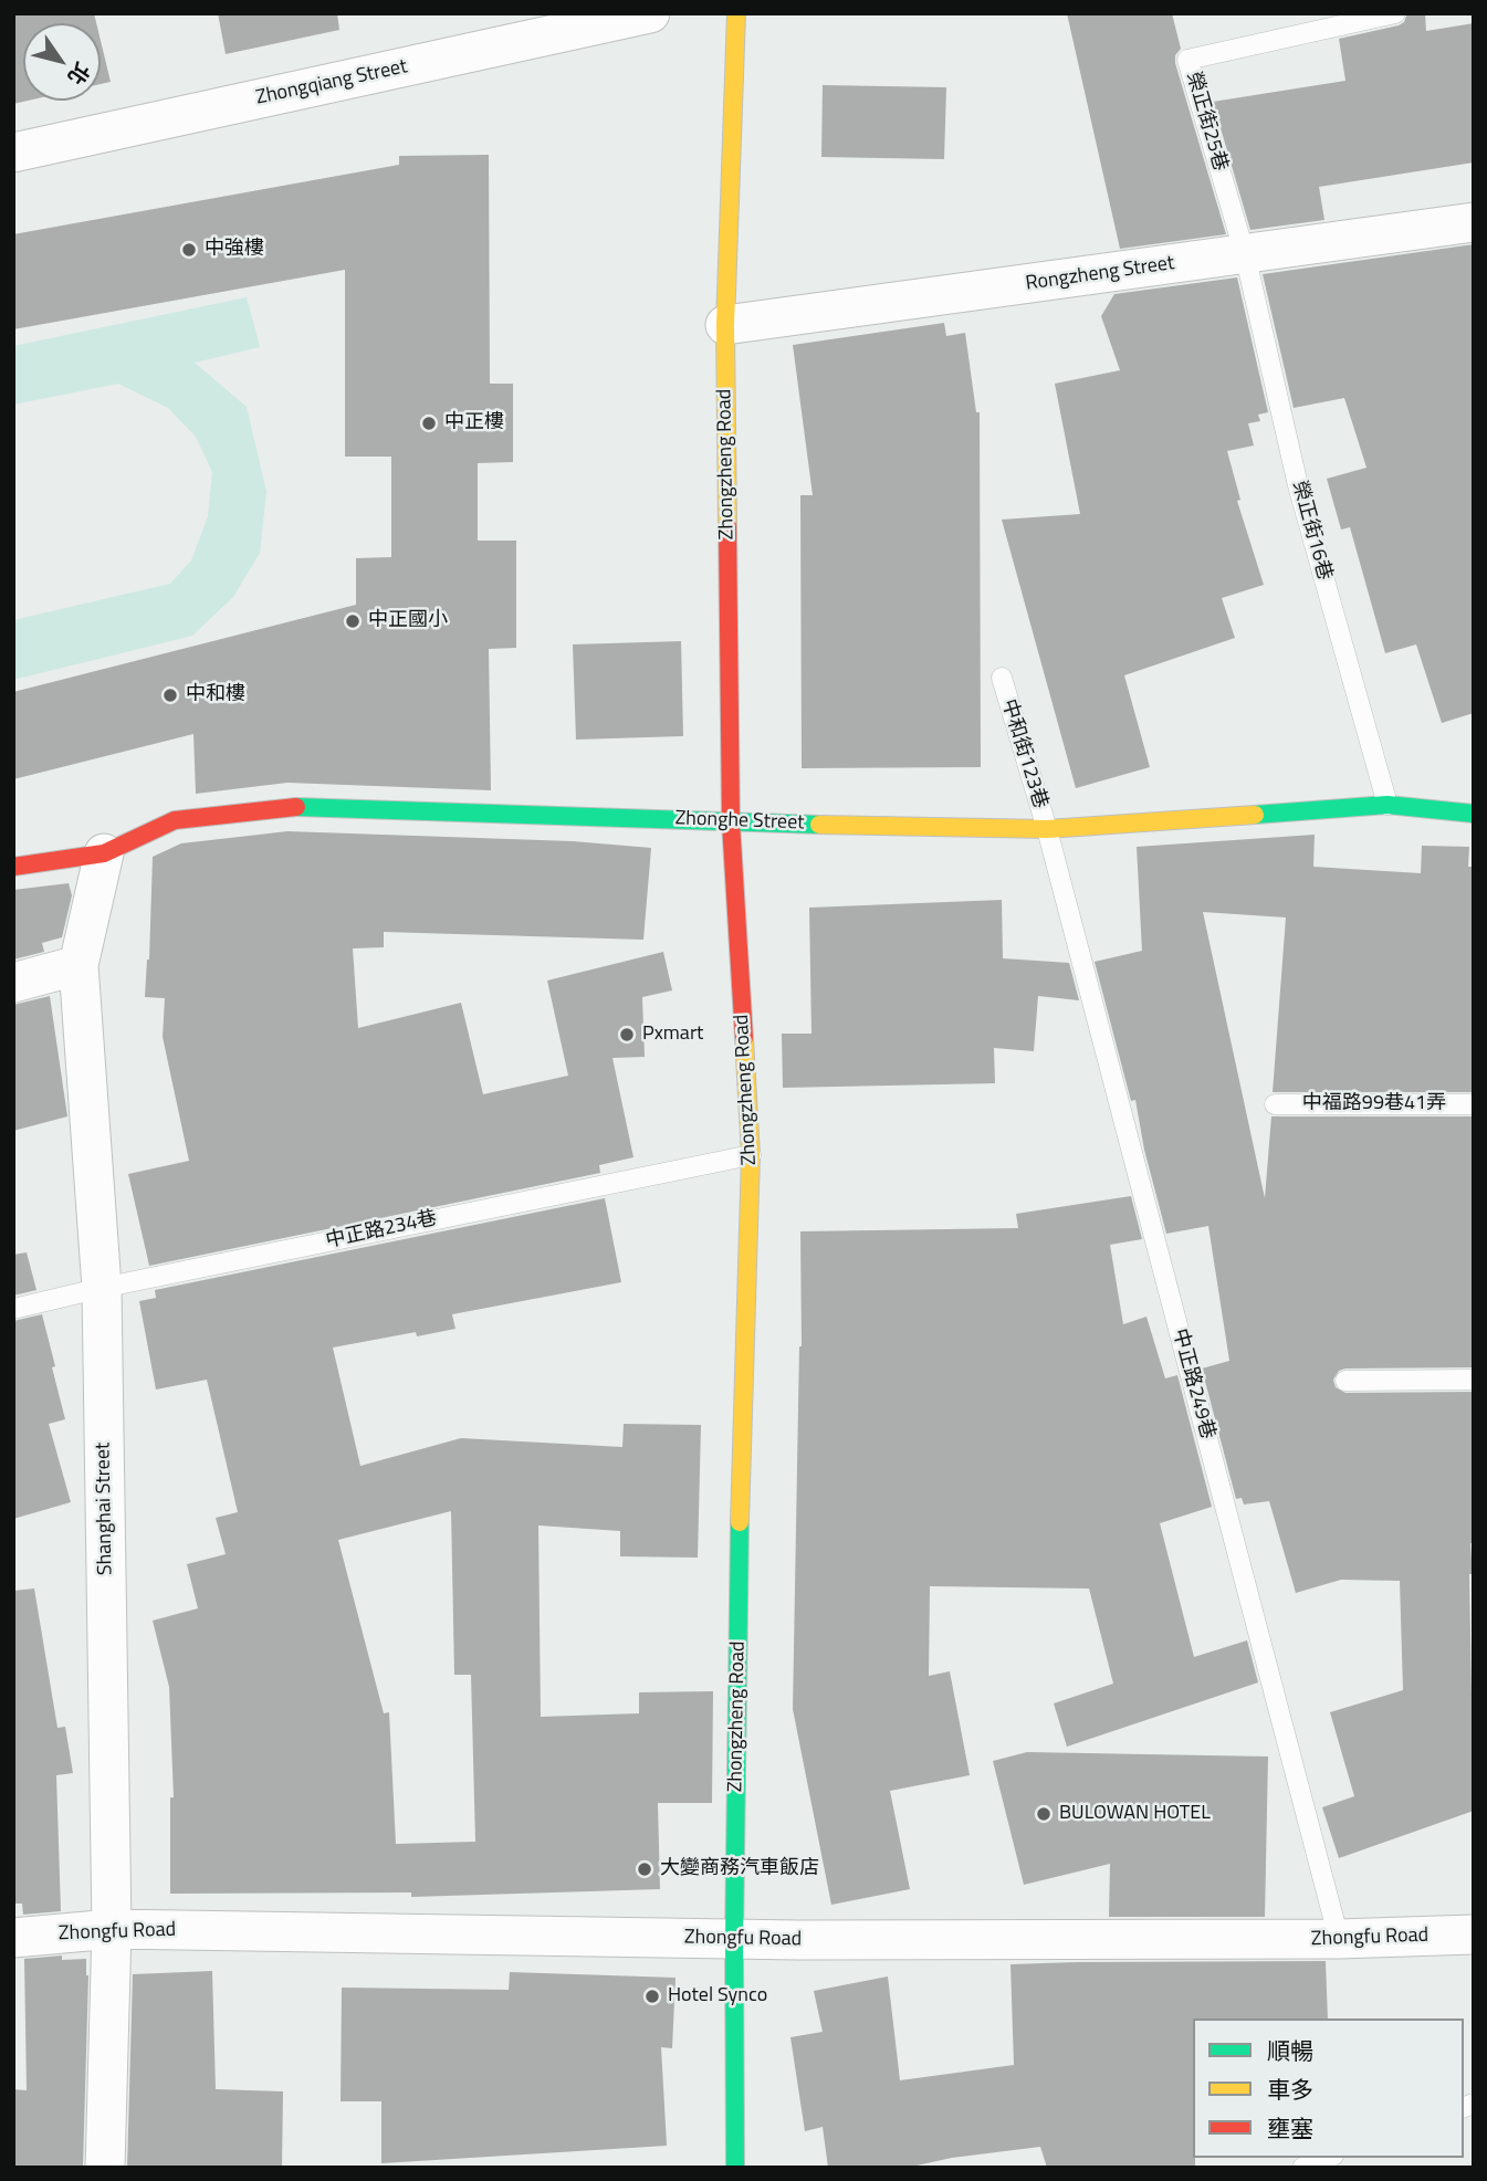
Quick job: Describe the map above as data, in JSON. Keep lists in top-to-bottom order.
{
  "streets": {
    "main road": ["Zhongzheng Road", "Zhonghe Street"],
    "street": [
      "Zhongqiang Street",
      "Rongzheng Street",
      "Shanghai Street",
      "Zhongfu Road"
    ],
    "lane": [
      "榮正街25巷",
      "榮正街16巷",
      "中和街123巷",
      "中福路99巷41弄",
      "中正路234巷",
      "中正路249巷"
    ]
  },
  "crossings": [
    ["榮正街25巷", "Rongzheng Street"],
    ["榮正街25巷", "榮正街16巷"],
    ["Rongzheng Street", "Zhongzheng Road"],
    ["Rongzheng Street", "榮正街16巷"],
    ["Zhongzheng Road", "Zhonghe Street"],
    ["Zhongzheng Road", "中正路234巷"],
    ["Zhongzheng Road", "Zhongfu Road"],
    ["榮正街16巷", "Zhonghe Street"],
    ["中和街123巷", "Zhonghe Street"],
    ["中和街123巷", "中正路249巷"],
    ["Zhonghe Street", "中正路249巷"],
    ["Zhonghe Street", "Shanghai Street"],
    ["中正路234巷", "Shanghai Street"],
    ["中正路249巷", "Zhongfu Road"],
    ["Shanghai Street", "Zhongfu Road"]
  ],
  "places": [
    "中強樓",
    "中正樓",
    "中正國小",
    "中和樓",
    "Pxmart",
    "BULOWAN HOTEL",
    "大變商務汽車飯店",
    "Hotel Synco"
  ],
  "legend": ["順暢", "車多", "壅塞"],
  "north": "bottom right"
}
